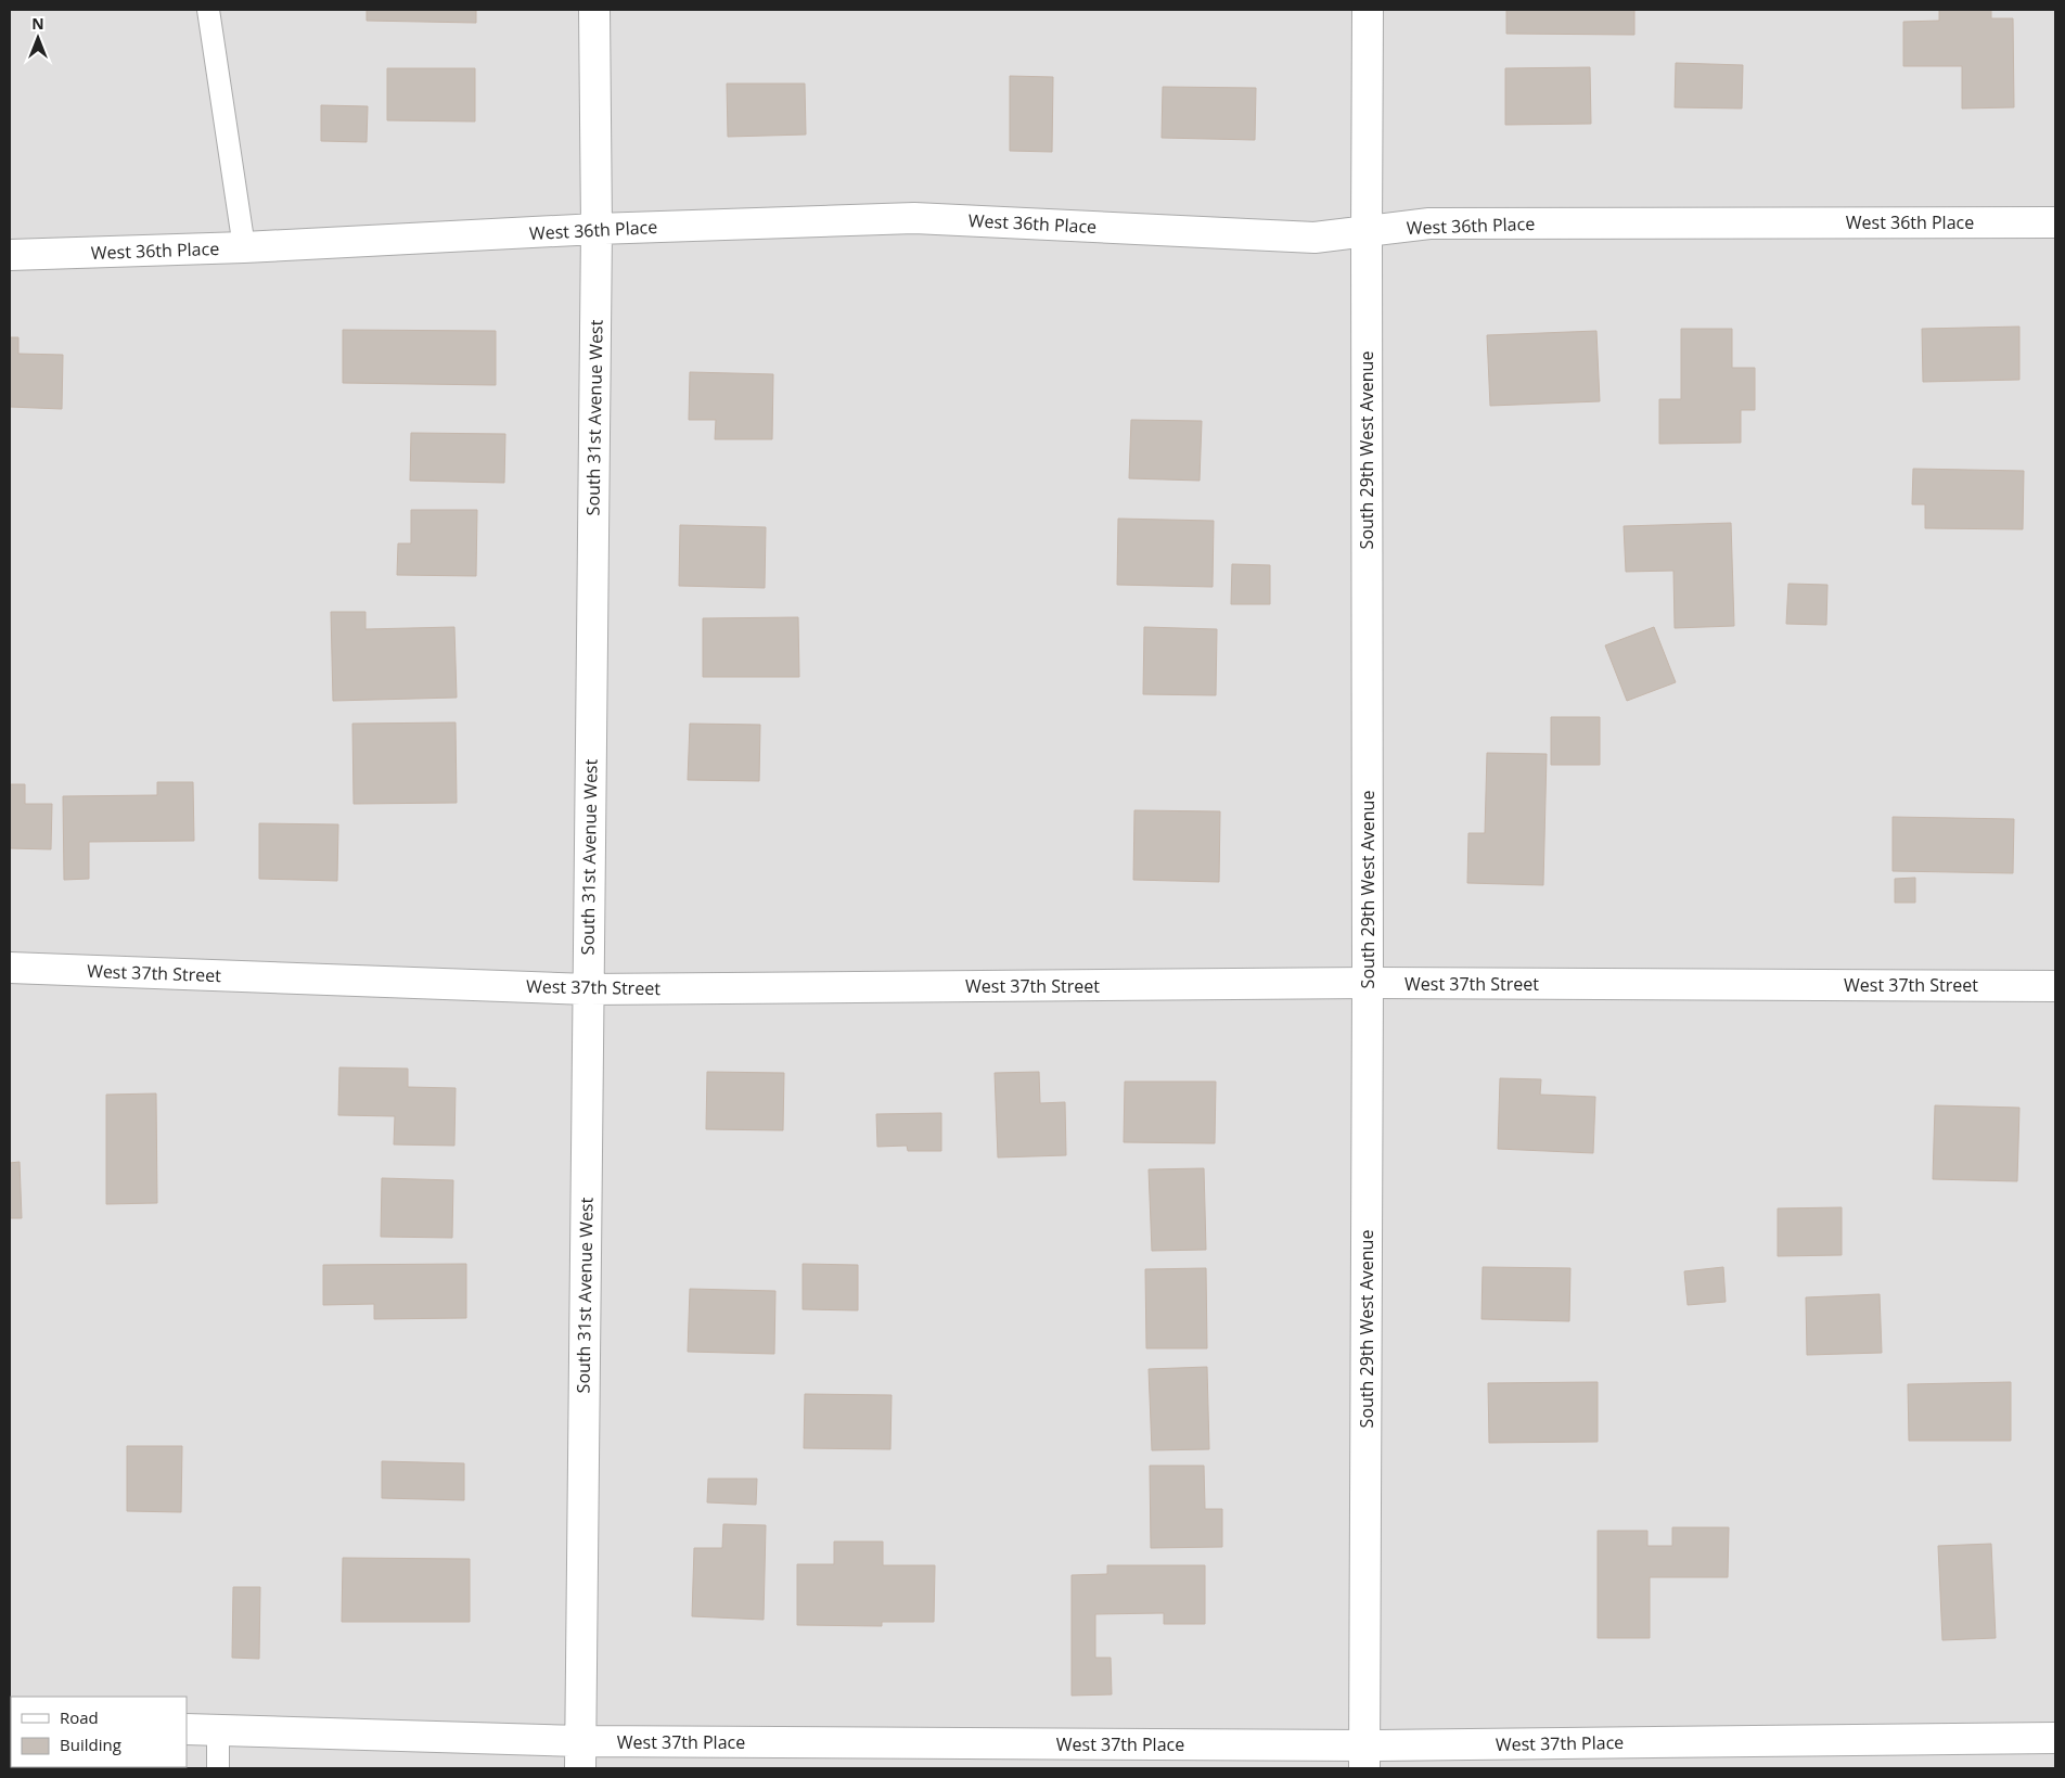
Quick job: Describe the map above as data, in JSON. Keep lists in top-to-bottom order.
{
  "streets": {
    "street": [
      "West 36th Place",
      "South 31st Avenue West",
      "South 29th West Avenue",
      "West 37th Street",
      "West 37th Place"
    ]
  },
  "crossings": [
    ["West 36th Place", "South 31st Avenue West"],
    ["West 36th Place", "South 29th West Avenue"],
    ["South 31st Avenue West", "West 37th Street"],
    ["South 31st Avenue West", "West 37th Place"],
    ["South 29th West Avenue", "West 37th Street"],
    ["South 29th West Avenue", "West 37th Place"]
  ],
  "legend": ["Road", "Building"],
  "north": "top"
}
